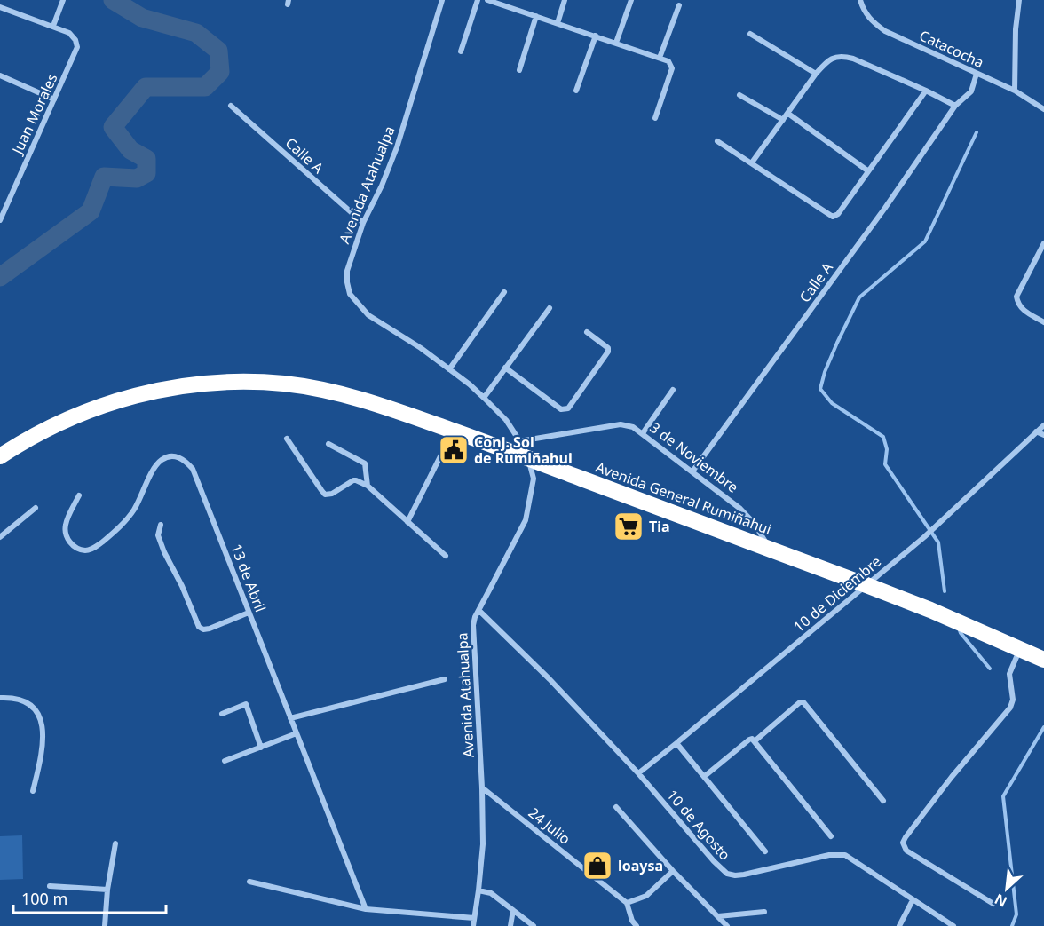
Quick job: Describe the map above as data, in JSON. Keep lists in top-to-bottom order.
{
  "streets": {
    "highway": ["Avenida General Rumiñahui"],
    "street": [
      "Catacocha",
      "Juan Morales",
      "Calle A",
      "Avenida Atahualpa",
      "3 de Noviembre",
      "13 de Abril",
      "10 de Diciembre",
      "10 de Agosto",
      "24 Julio"
    ]
  },
  "crossings": [
    ["Catacocha", "Calle A"],
    ["Calle A", "Avenida Atahualpa"],
    ["Calle A", "3 de Noviembre"],
    ["Avenida Atahualpa", "3 de Noviembre"],
    ["Avenida Atahualpa", "Avenida General Rumiñahui"],
    ["Avenida Atahualpa", "10 de Agosto"],
    ["Avenida Atahualpa", "24 Julio"],
    ["3 de Noviembre", "Avenida General Rumiñahui"],
    ["Avenida General Rumiñahui", "10 de Diciembre"],
    ["10 de Diciembre", "10 de Agosto"]
  ],
  "places": {
    "public building": ["Conj. Sol de Rumiñahui"],
    "supermarket": ["Tia"],
    "shop": ["loaysa"]
  },
  "scale_bar": "100 m",
  "north": "bottom left"
}
